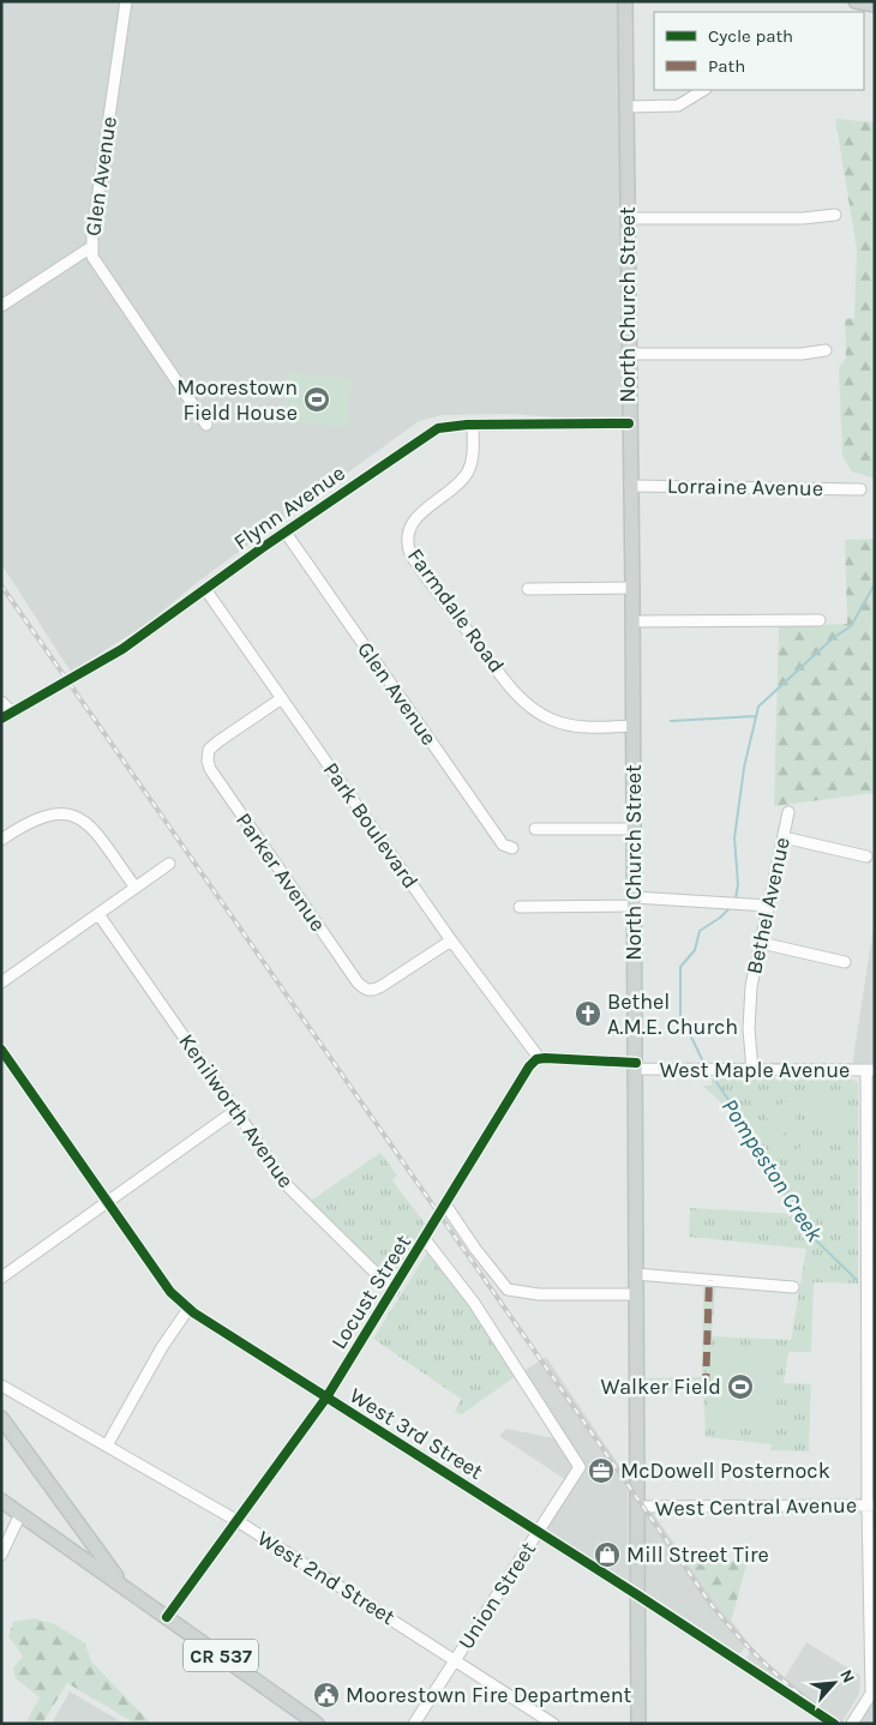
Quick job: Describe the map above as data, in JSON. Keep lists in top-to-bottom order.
{
  "streets": {
    "main road": ["North Church Street", "CR 537"],
    "street": [
      "Glen Avenue",
      "Lorraine Avenue",
      "Flynn Avenue",
      "Farmdale Road",
      "Park Boulevard",
      "Parker Avenue",
      "Bethel Avenue",
      "West Maple Avenue",
      "Kenilworth Avenue",
      "Locust Street",
      "West 3rd Street",
      "West Central Avenue",
      "West 2nd Street",
      "Union Street"
    ]
  },
  "crossings": [
    ["Glen Avenue", "Flynn Avenue"],
    ["North Church Street", "Lorraine Avenue"],
    ["North Church Street", "Flynn Avenue"],
    ["North Church Street", "Farmdale Road"],
    ["North Church Street", "West Maple Avenue"],
    ["North Church Street", "West 3rd Street"],
    ["North Church Street", "West Central Avenue"],
    ["Flynn Avenue", "Farmdale Road"],
    ["Flynn Avenue", "Park Boulevard"],
    ["Park Boulevard", "Parker Avenue"],
    ["Park Boulevard", "Locust Street"],
    ["Bethel Avenue", "West Maple Avenue"],
    ["Kenilworth Avenue", "Locust Street"],
    ["Locust Street", "West 3rd Street"],
    ["Locust Street", "West 2nd Street"],
    ["Locust Street", "Union Street"],
    ["Locust Street", "CR 537"],
    ["West 3rd Street", "Union Street"],
    ["West 2nd Street", "Union Street"]
  ],
  "water": ["Pompeston Creek"],
  "places": {
    "sports": ["Moorestown Field House", "Walker Field"],
    "church": ["Bethel A.M.E. Church"],
    "office": ["McDowell Posternock"],
    "shop": ["Mill Street Tire"],
    "public building": ["Moorestown Fire Department"]
  },
  "legend": ["Cycle path", "Path"],
  "north": "top right"
}
